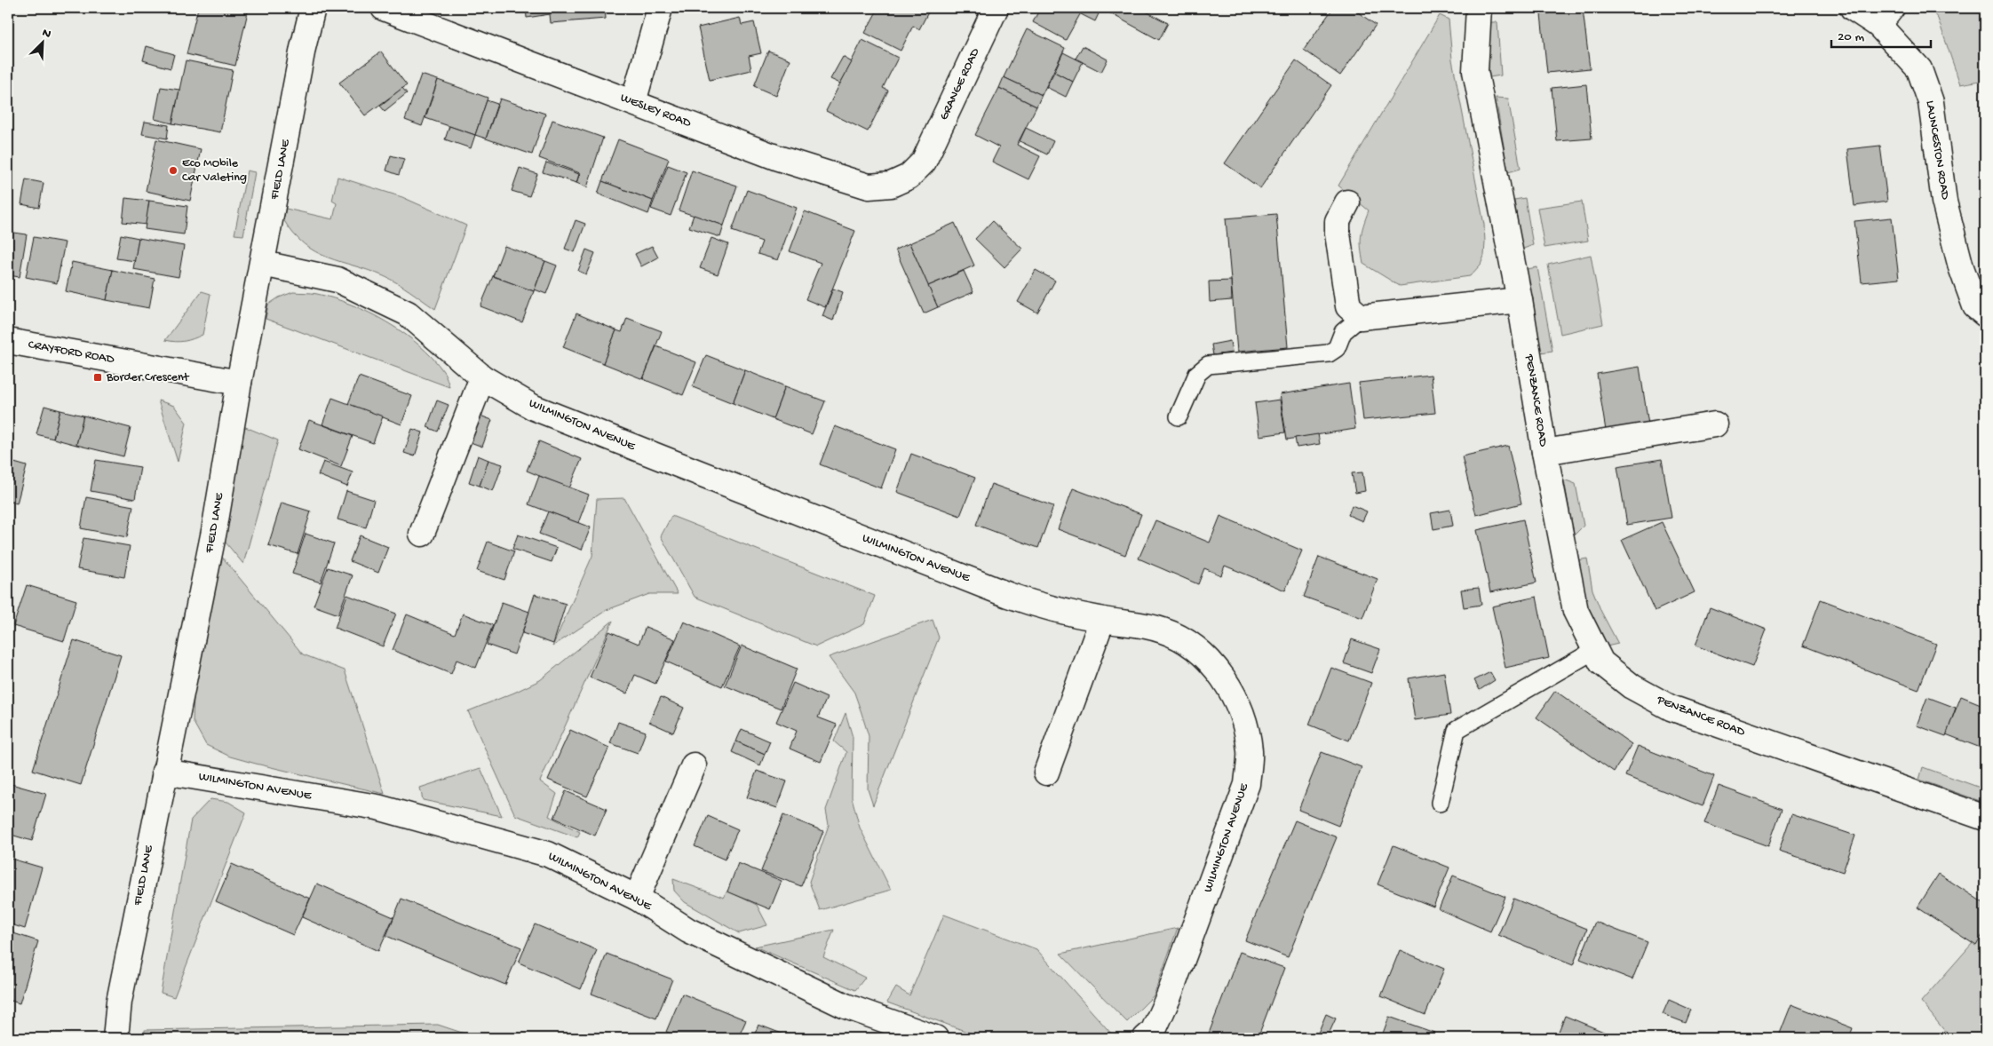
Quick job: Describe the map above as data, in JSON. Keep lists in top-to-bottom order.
{
  "streets": {
    "street": [
      "GRANGE ROAD",
      "WESLEY ROAD",
      "LAUNCESTON ROAD",
      "FIELD LANE",
      "CRAYFORD ROAD",
      "PENZANCE ROAD",
      "WILMINGTON AVENUE"
    ]
  },
  "crossings": [
    ["GRANGE ROAD", "WESLEY ROAD"],
    ["FIELD LANE", "CRAYFORD ROAD"],
    ["FIELD LANE", "WILMINGTON AVENUE"]
  ],
  "places": {
    "other": ["Eco MObile Car Valeting"],
    "transit": ["Border Crescent"]
  },
  "scale_bar": "20 m",
  "north": "top right"
}
